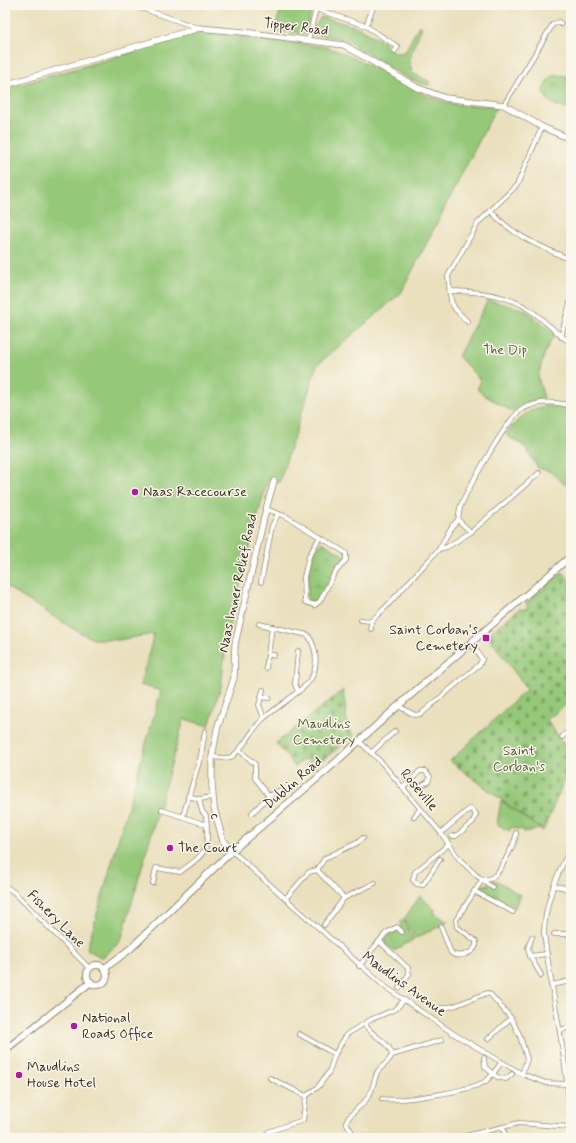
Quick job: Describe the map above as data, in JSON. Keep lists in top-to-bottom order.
{
  "streets": {
    "main road": ["Dublin Road"],
    "street": [
      "Tipper Road",
      "Naas Inner Relief Road",
      "Roseville",
      "c",
      "Fishery Lane",
      "Maudlins Avenue"
    ]
  },
  "crossings": [
    ["Naas Inner Relief Road", "Dublin Road"],
    ["Naas Inner Relief Road", "Maudlins Avenue"],
    ["Dublin Road", "Roseville"],
    ["Dublin Road", "Fishery Lane"],
    ["Dublin Road", "Maudlins Avenue"]
  ],
  "parks": ["The Dip", "Maudlins Cemetery", "Saint Corban's"],
  "places": {
    "other": [
      "Naas Racecourse",
      "The Court",
      "National Roads Office",
      "Maudlins House Hotel"
    ],
    "transit": ["Saint Corban's Cemetery"]
  }
}
